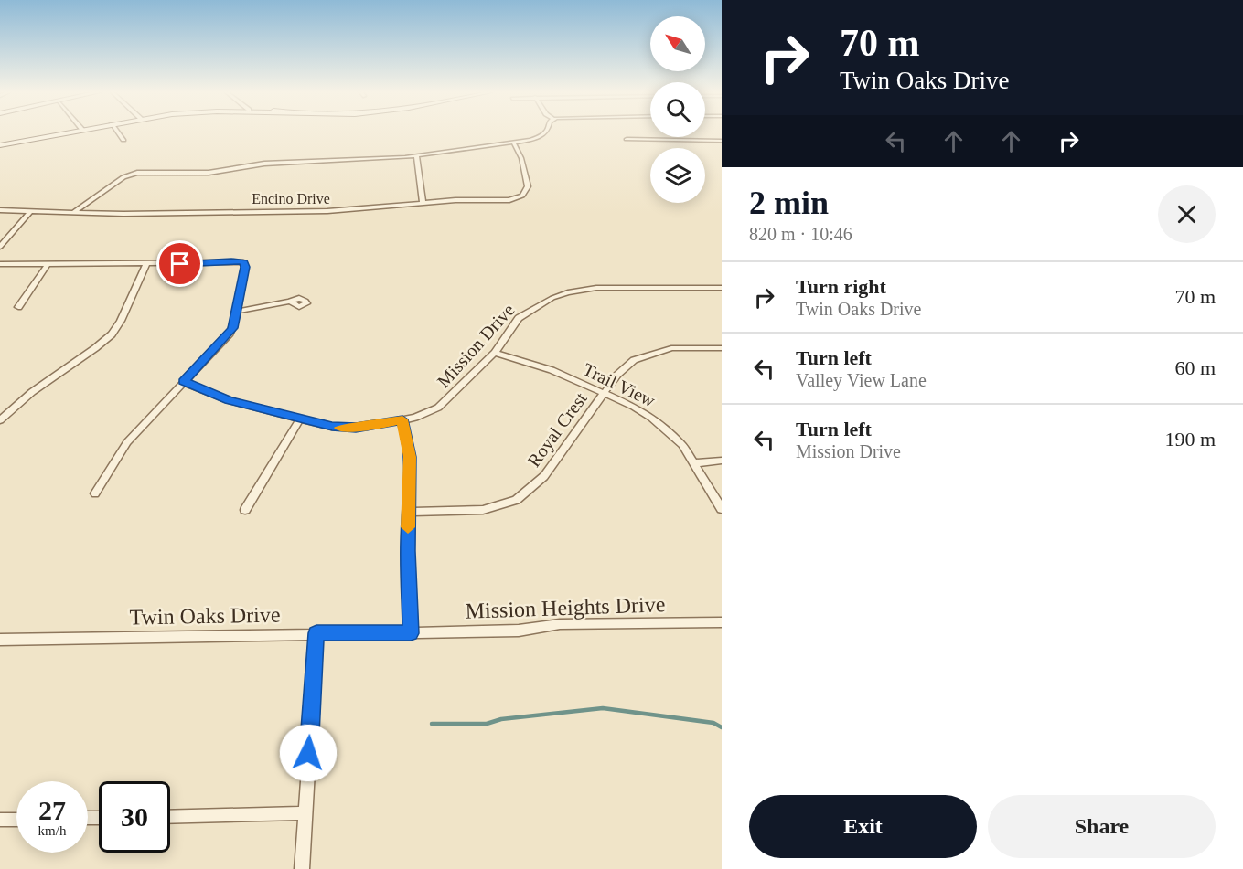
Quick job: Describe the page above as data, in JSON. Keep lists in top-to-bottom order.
{
  "streets": {
    "street": [
      "Encino Drive",
      "Mission Drive",
      "Trail View",
      "Royal Crest",
      "Mission Heights Drive",
      "Twin Oaks Drive"
    ]
  },
  "crossings": [
    ["Mission Drive", "Trail View"],
    ["Trail View", "Royal Crest"],
    ["Mission Heights Drive", "Twin Oaks Drive"]
  ],
  "north": "top left",
  "page": {
    "turn": ["70 m", "Twin Oaks Drive"],
    "heading": ["2 min", "820 m · 10:46"],
    "list": [
      {
        "name": "Turn right",
        "note": "Twin Oaks Drive",
        "value": "70 m"
      },
      {
        "name": "Turn left",
        "note": "Valley View Lane",
        "value": "60 m"
      },
      {
        "name": "Turn left",
        "note": "Mission Drive",
        "value": "190 m"
      }
    ],
    "speed": "27 km/h",
    "limit": "30",
    "buttons": ["Exit", "Share"]
  }
}
